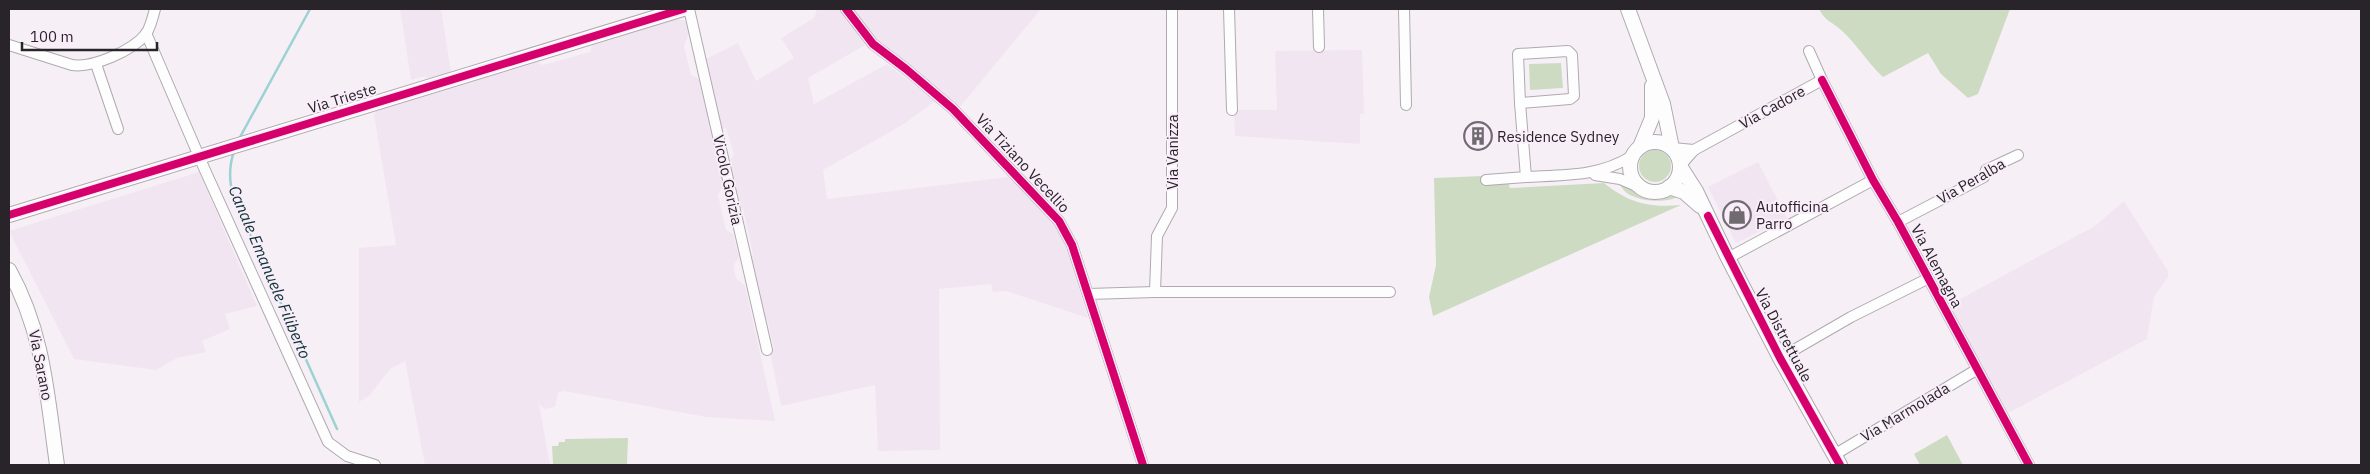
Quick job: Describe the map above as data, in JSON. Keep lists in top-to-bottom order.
{
  "streets": {
    "street": [
      "Via Trieste",
      "Via Cadore",
      "Via Vanizza",
      "Via Tiziano Vecellio",
      "Vicolo Gorizia",
      "Via Peralba",
      "Via Alemagna",
      "Via Distrettuale",
      "Via Sarano",
      "Via Marmolada"
    ]
  },
  "crossings": [
    ["Via Cadore", "Via Alemagna"],
    ["Via Cadore", "Via Distrettuale"],
    ["Via Peralba", "Via Alemagna"],
    ["Via Alemagna", "Via Marmolada"],
    ["Via Distrettuale", "Via Marmolada"]
  ],
  "water": ["Canale Emanuele Filiberto"],
  "places": {
    "building": ["Residence Sydney"],
    "shop": ["Autofficina Parro"]
  },
  "scale_bar": "100 m"
}
